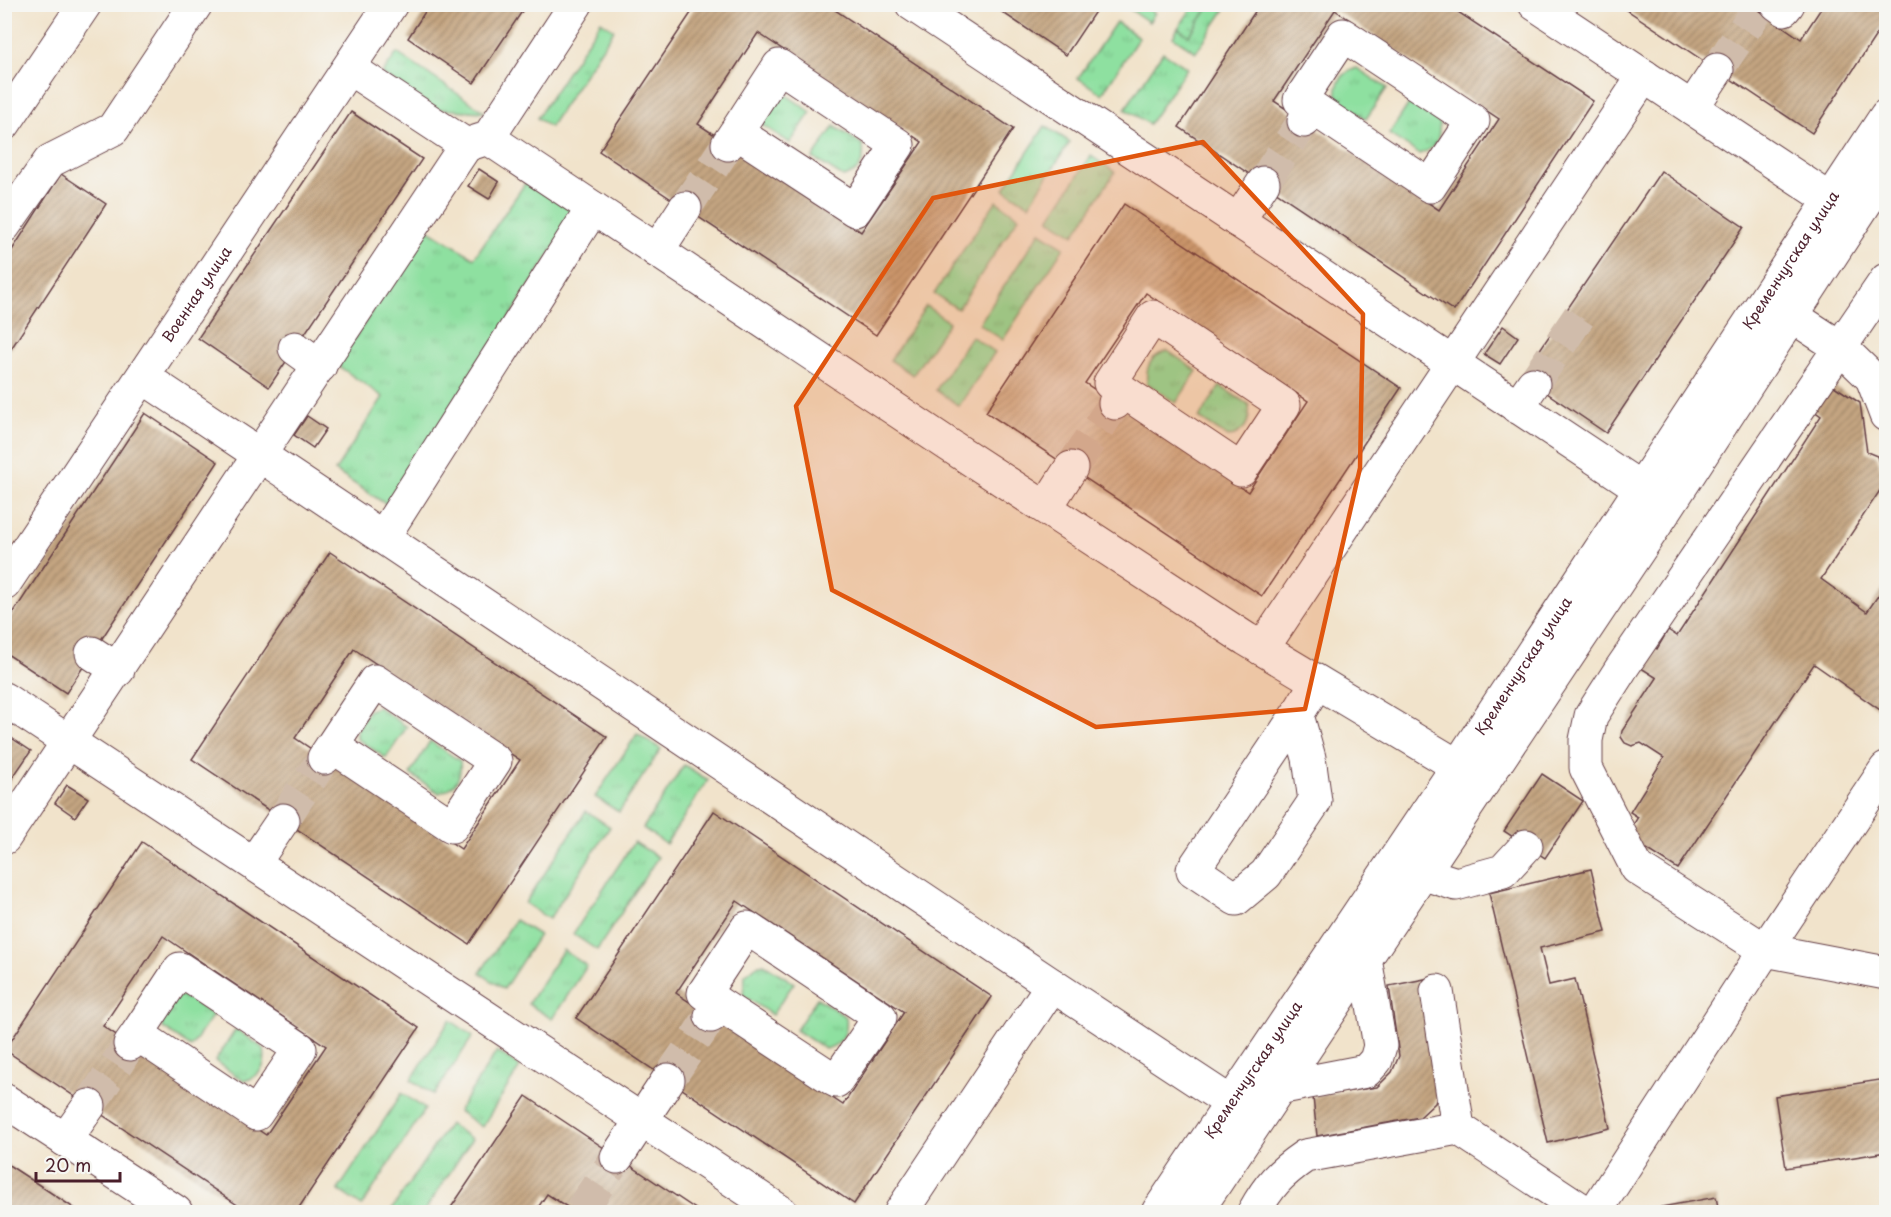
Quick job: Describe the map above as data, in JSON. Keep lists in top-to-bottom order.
{
  "streets": {
    "street": ["Кременчугская улица", "Военная улица"]
  },
  "scale_bar": "20 m"
}
